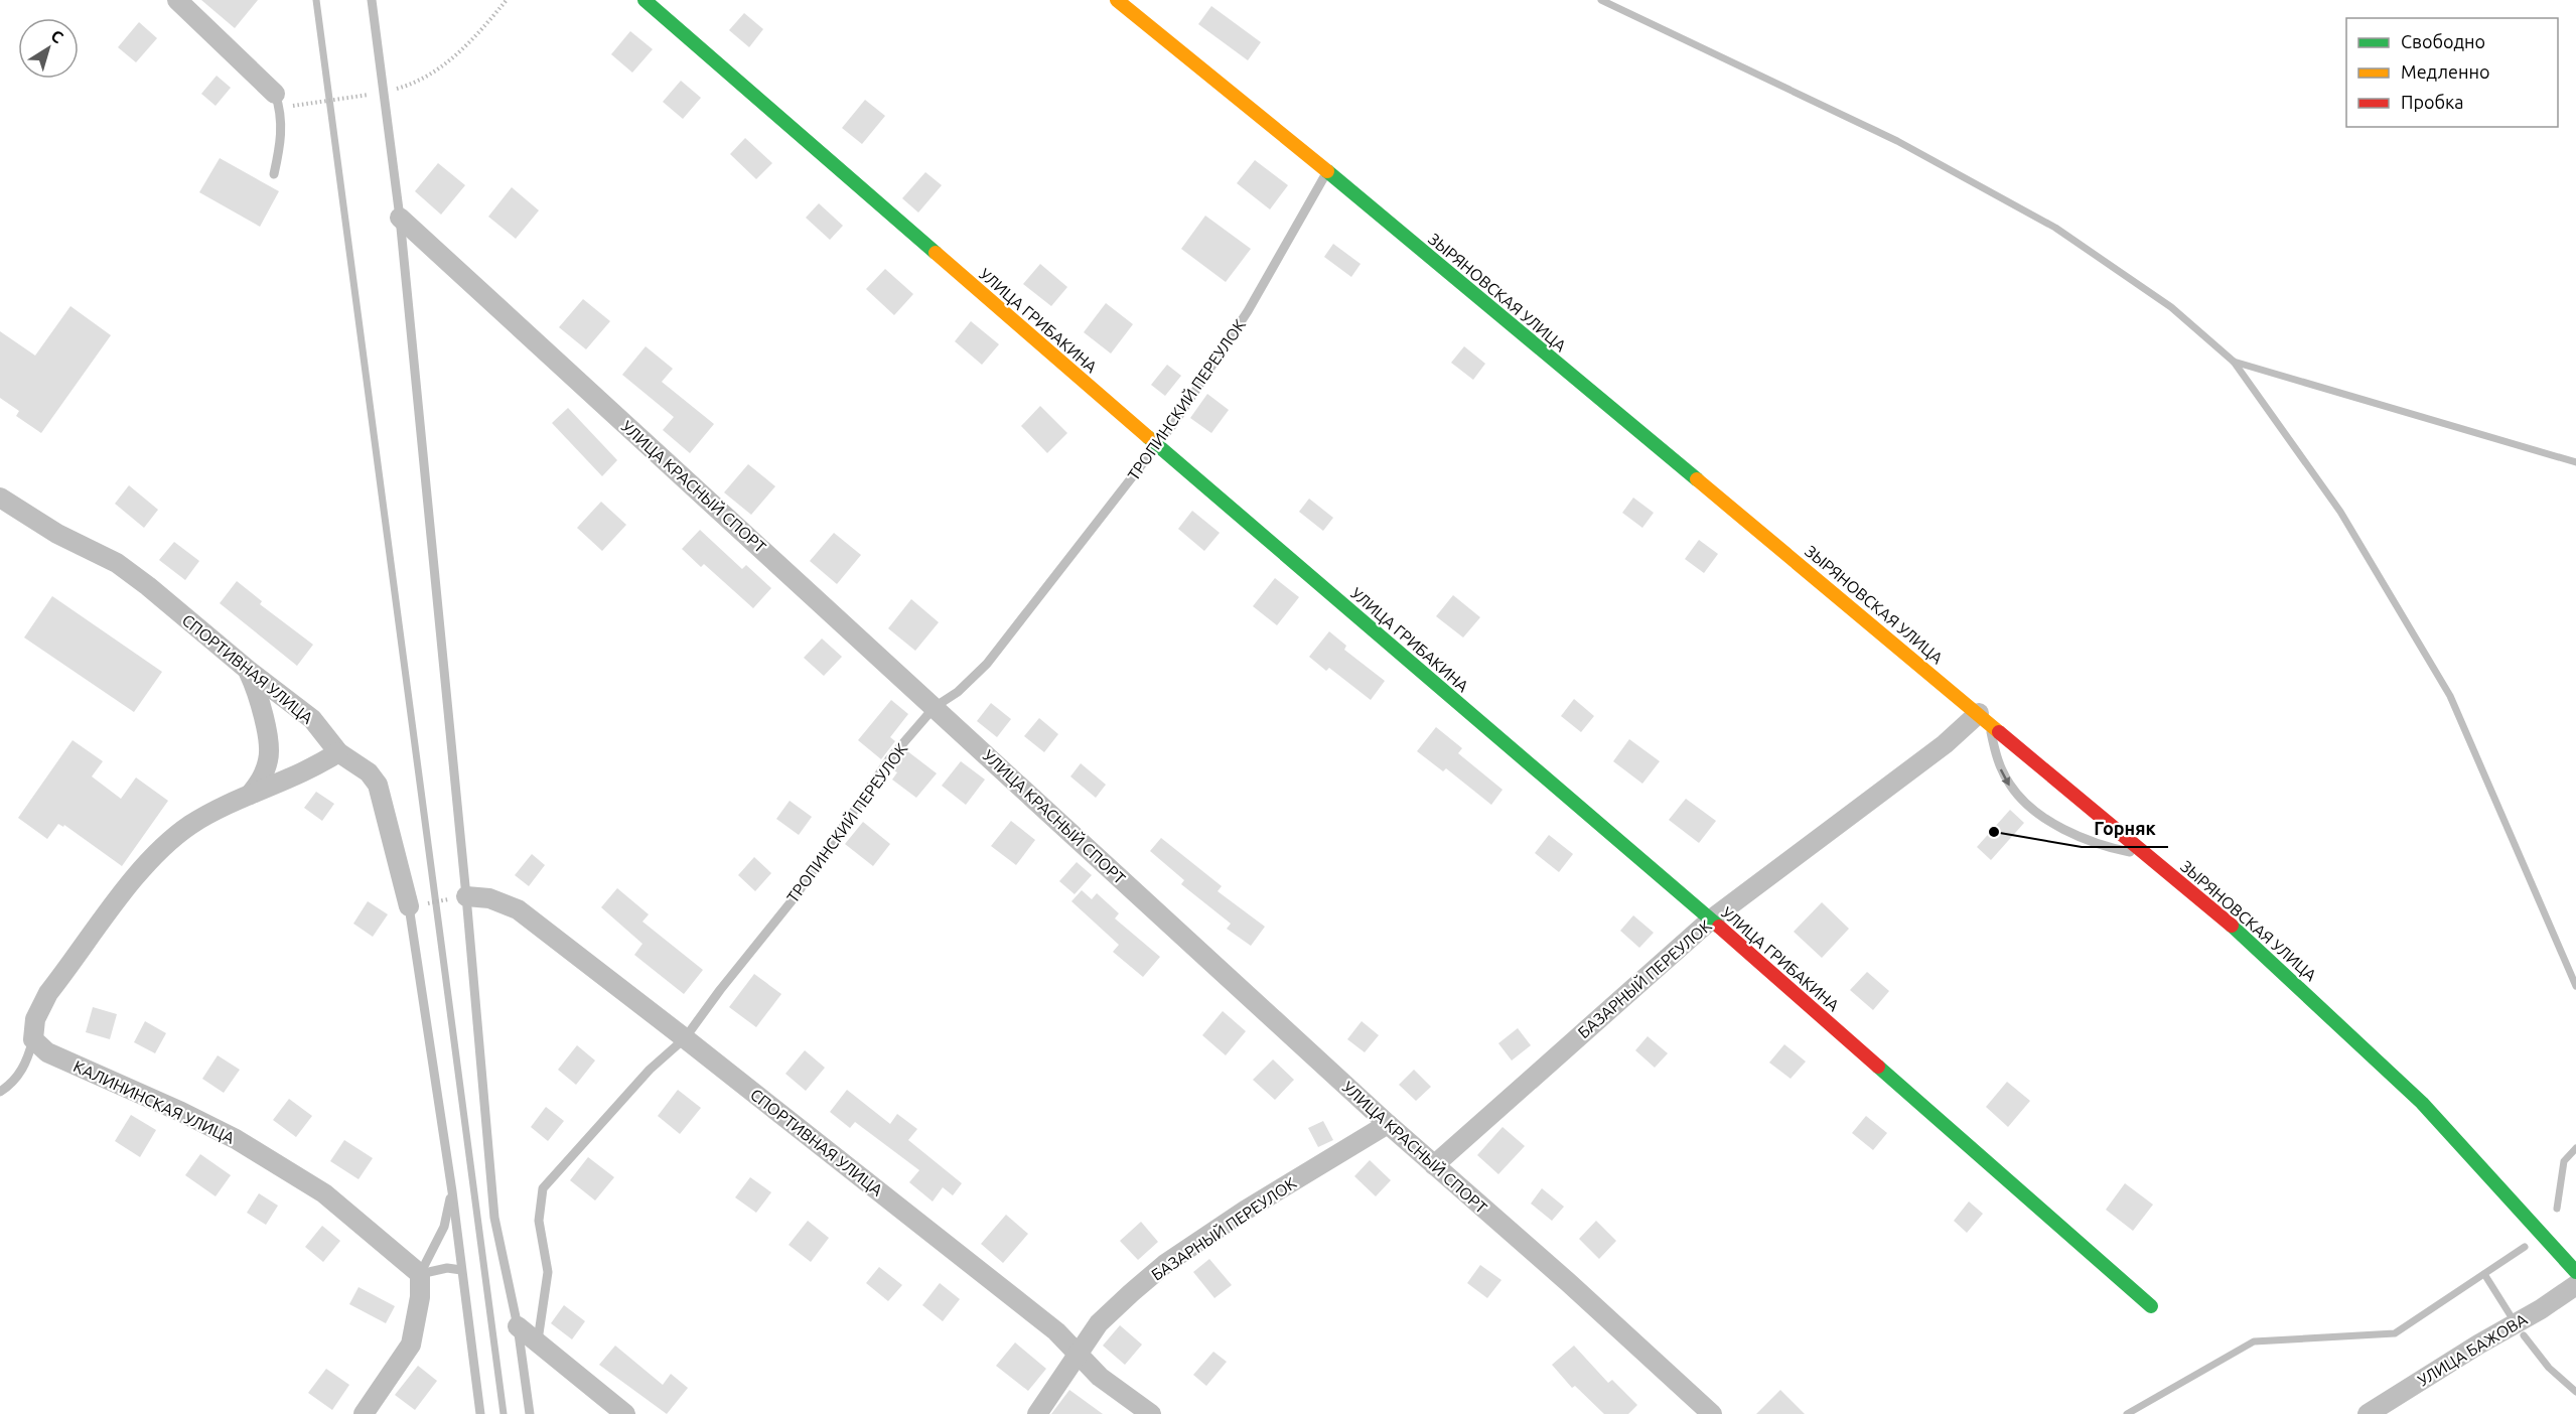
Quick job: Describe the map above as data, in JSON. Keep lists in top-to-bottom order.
{
  "streets": {
    "street": [
      "ЗЫРЯНОВСКАЯ УЛИЦА",
      "УЛИЦА ГРИБАКИНА",
      "УЛИЦА КРАСНЫЙ СПОРТ",
      "СПОРТИВНАЯ УЛИЦА",
      "БАЗАРНЫЙ ПЕРЕУЛОК",
      "КАЛИНИНСКАЯ УЛИЦА",
      "УЛИЦА БАЖОВА"
    ],
    "lane": ["ТРОПИНСКИЙ ПЕРЕУЛОК"]
  },
  "crossings": [
    ["ЗЫРЯНОВСКАЯ УЛИЦА", "ТРОПИНСКИЙ ПЕРЕУЛОК"],
    ["ЗЫРЯНОВСКАЯ УЛИЦА", "БАЗАРНЫЙ ПЕРЕУЛОК"],
    ["УЛИЦА ГРИБАКИНА", "ТРОПИНСКИЙ ПЕРЕУЛОК"],
    ["УЛИЦА ГРИБАКИНА", "БАЗАРНЫЙ ПЕРЕУЛОК"],
    ["ТРОПИНСКИЙ ПЕРЕУЛОК", "УЛИЦА КРАСНЫЙ СПОРТ"],
    ["ТРОПИНСКИЙ ПЕРЕУЛОК", "СПОРТИВНАЯ УЛИЦА"],
    ["УЛИЦА КРАСНЫЙ СПОРТ", "БАЗАРНЫЙ ПЕРЕУЛОК"],
    ["СПОРТИВНАЯ УЛИЦА", "БАЗАРНЫЙ ПЕРЕУЛОК"]
  ],
  "places": ["Горняк"],
  "legend": ["Свободно", "Медленно", "Пробка"],
  "north": "top right"
}
